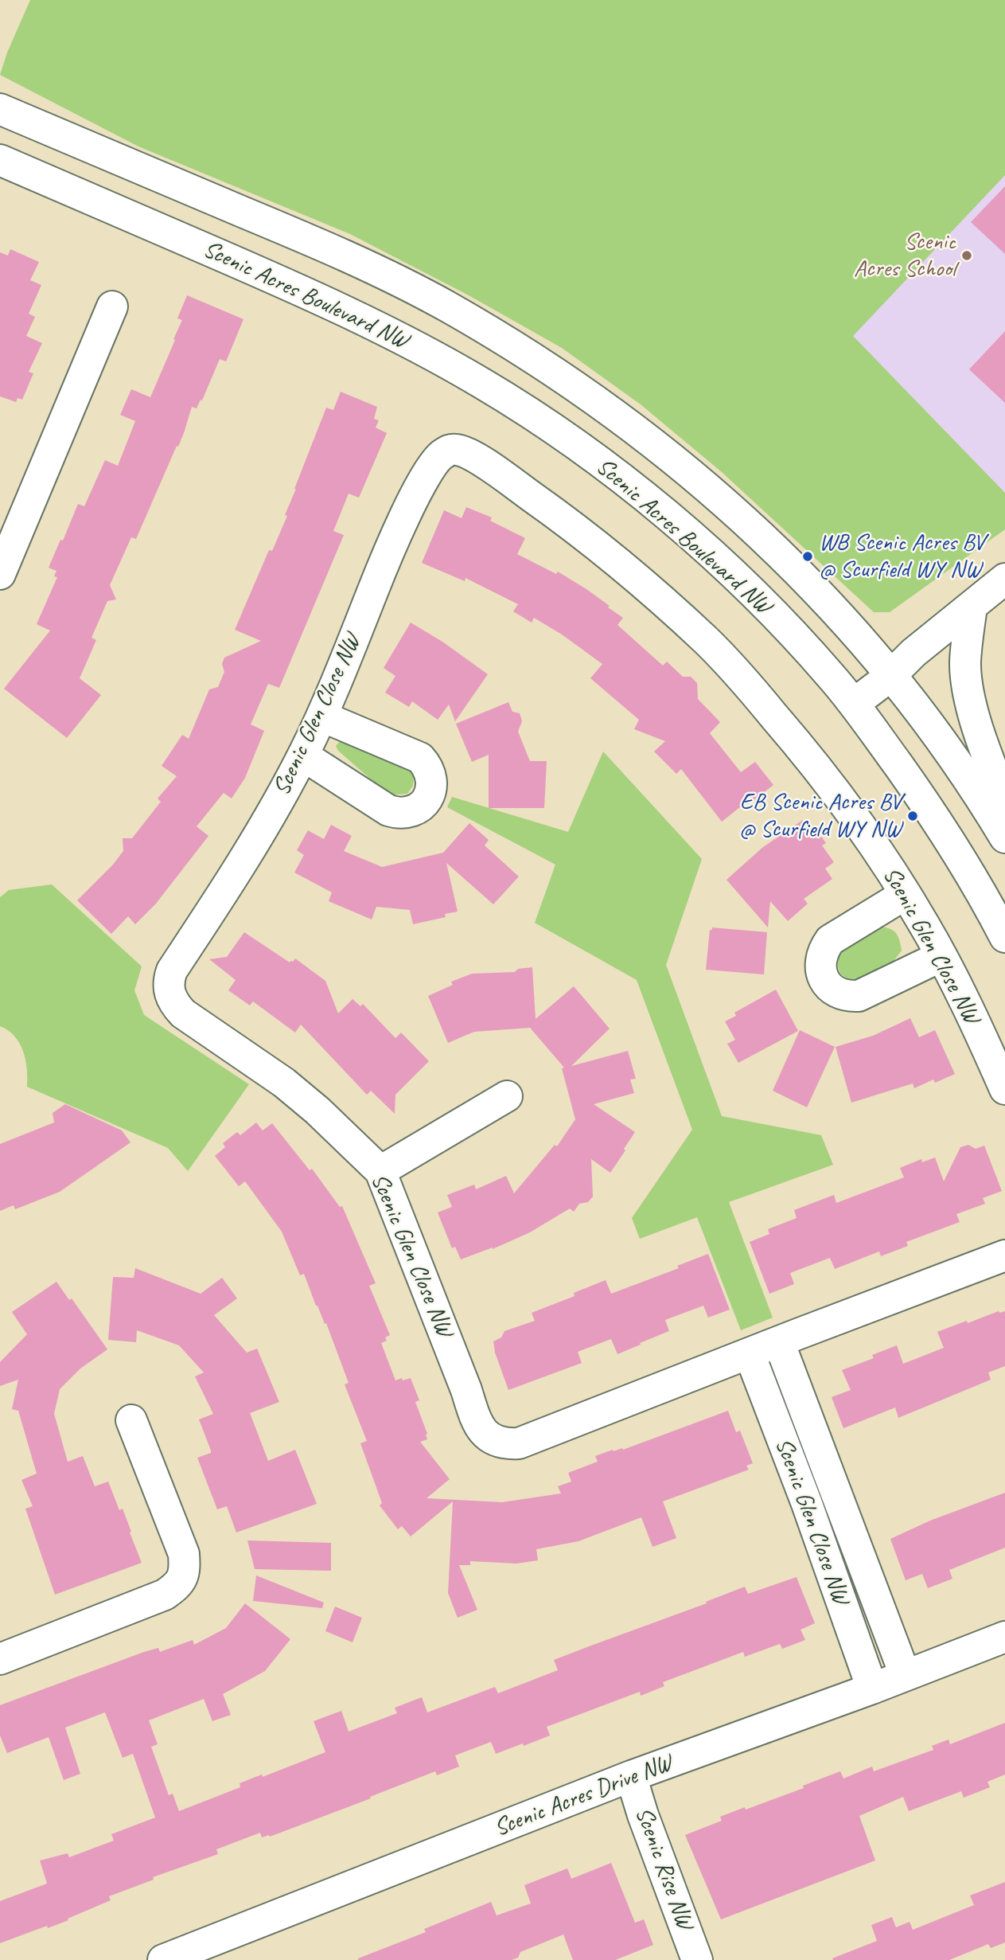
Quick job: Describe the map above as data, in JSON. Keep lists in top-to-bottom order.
{
  "streets": {
    "street": [
      "Scenic Acres Boulevard NW",
      "Scenic Glen Close NW",
      "Scenic Acres Drive NW",
      "Scenic Rise NW"
    ]
  },
  "crossings": [
    ["Scenic Glen Close NW", "Scenic Acres Drive NW"],
    ["Scenic Acres Drive NW", "Scenic Rise NW"]
  ],
  "places": ["Scenic Acres School", "WB Scenic Acres BV @ Scurfield WY NW", "EB Scenic Acres BV @ Scurfield WY NW"]
}
